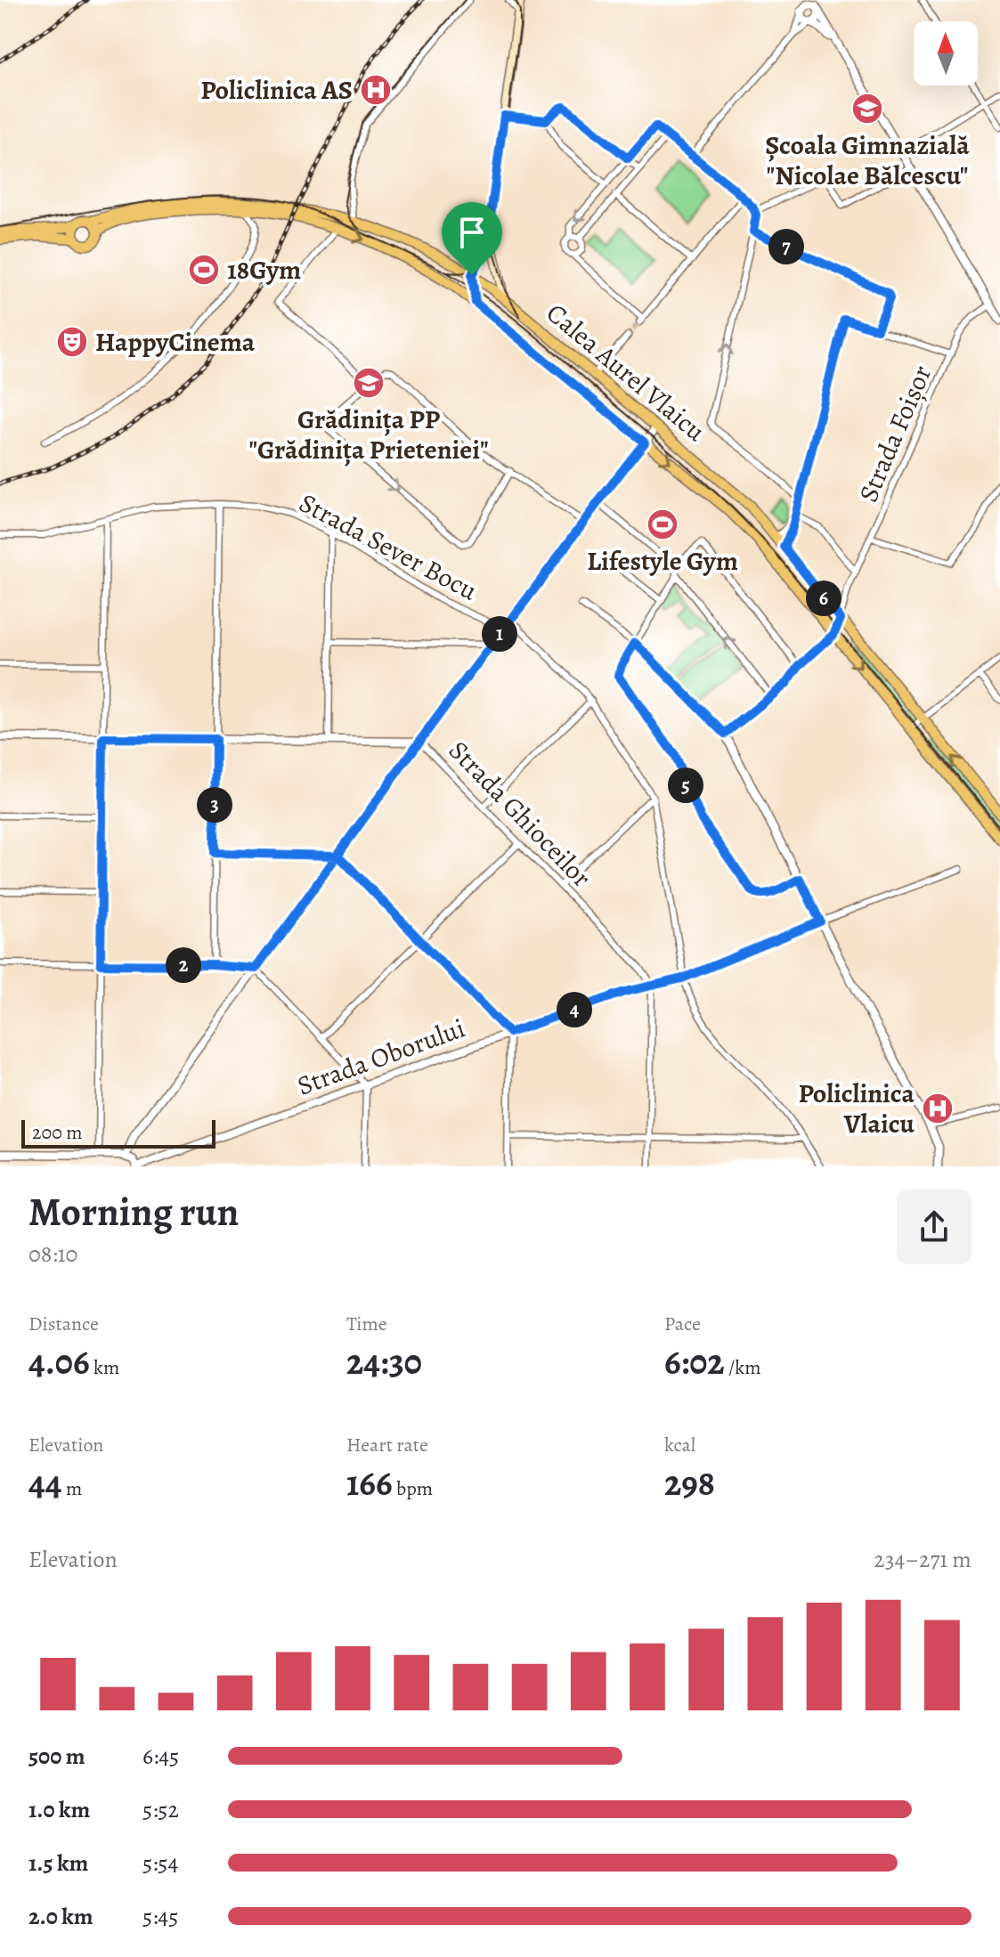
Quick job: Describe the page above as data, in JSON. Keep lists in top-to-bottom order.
{
  "streets": {
    "main road": ["Calea Aurel Vlaicu"],
    "street": [
      "Strada Foișor",
      "Strada Sever Bocu",
      "Strada Ghioceilor",
      "Strada Oborului"
    ]
  },
  "crossings": [
    ["Calea Aurel Vlaicu", "Strada Foișor"],
    ["Strada Ghioceilor", "Strada Oborului"]
  ],
  "places": {
    "hospital": ["Policlinica AS", "Policlinica Vlaicu"],
    "school or university": ["Școala Gimnazială \"Nicolae Bălcescu\"", "Grădinița PP \"Grădinița Prieteniei\""],
    "sports": ["18Gym", "Lifestyle Gym"],
    "theatre": ["HappyCinema"]
  },
  "scale_bar": "200 m",
  "north": "top",
  "page": {
    "pins": [
      "7",
      "6",
      "1",
      "5",
      "3",
      "2",
      "4"
    ],
    "scale": "200 m",
    "heading": ["Morning run", "08:10"],
    "stats": [
      ["Distance", "4.06 km"],
      ["Time", "24:30"],
      ["Pace", "6:02 /km"],
      ["Elevation", "44 m"],
      ["Heart rate", "166 bpm"],
      ["kcal", "298"]
    ],
    "chart": ["Elevation", "234–271 m"],
    "list": [
      {
        "name": "500 m",
        "note": "6:45"
      },
      {
        "name": "1.0 km",
        "note": "5:52"
      },
      {
        "name": "1.5 km",
        "note": "5:54"
      },
      {
        "name": "2.0 km",
        "note": "5:45"
      }
    ]
  }
}
